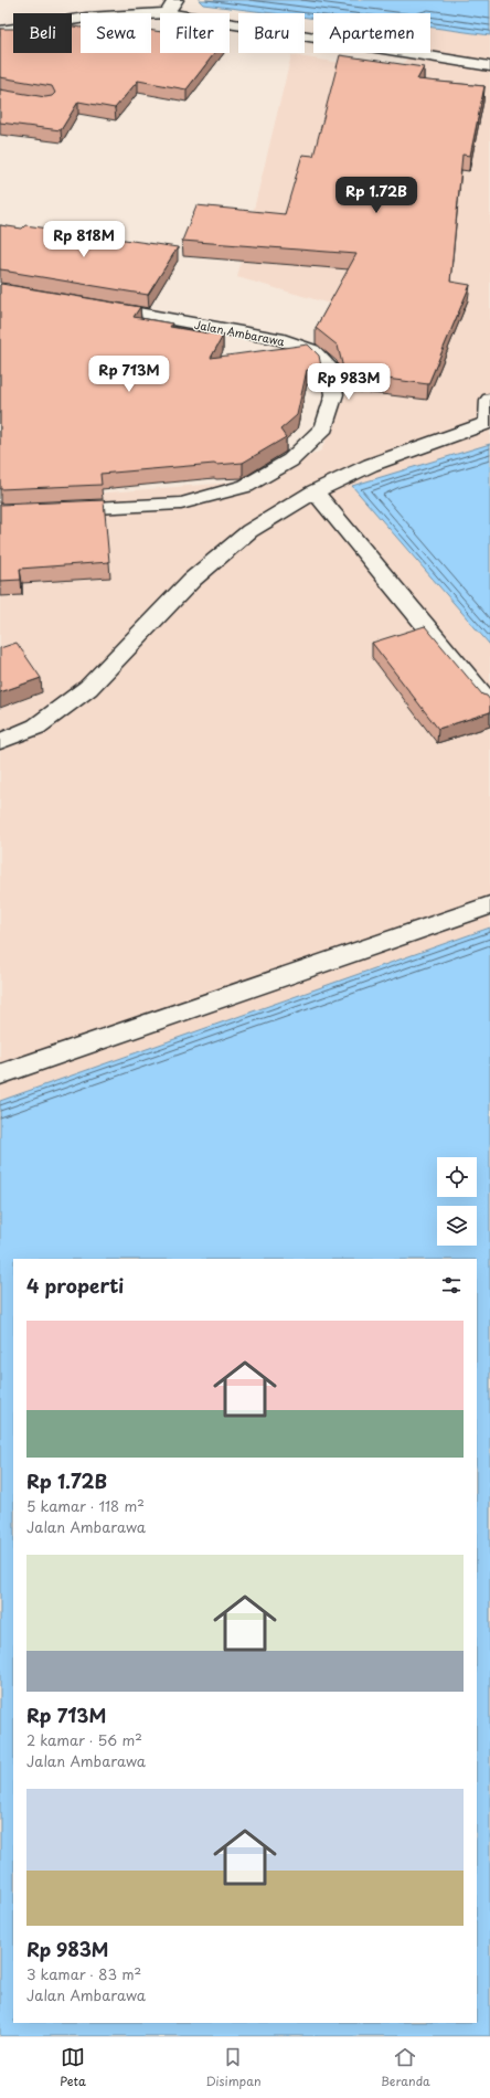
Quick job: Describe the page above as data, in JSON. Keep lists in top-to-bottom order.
{
  "streets": {
    "street": ["Jalan Ambarawa"]
  },
  "page": {
    "chip": [
      "Beli",
      "Sewa",
      "Filter",
      "Baru",
      "Apartemen"
    ],
    "price": [
      "Rp 1.72B",
      "Rp 818M",
      "Rp 713M",
      "Rp 983M"
    ],
    "heading": "4 properti",
    "list": [
      {
        "name": "Rp 1.72B",
        "note": "5 kamar · 118 m² · Jalan Ambarawa"
      },
      {
        "name": "Rp 713M",
        "note": "2 kamar · 56 m² · Jalan Ambarawa"
      },
      {
        "name": "Rp 983M",
        "note": "3 kamar · 83 m² · Jalan Ambarawa"
      }
    ],
    "tabs": ["Peta", "Disimpan", "Beranda"]
  }
}
